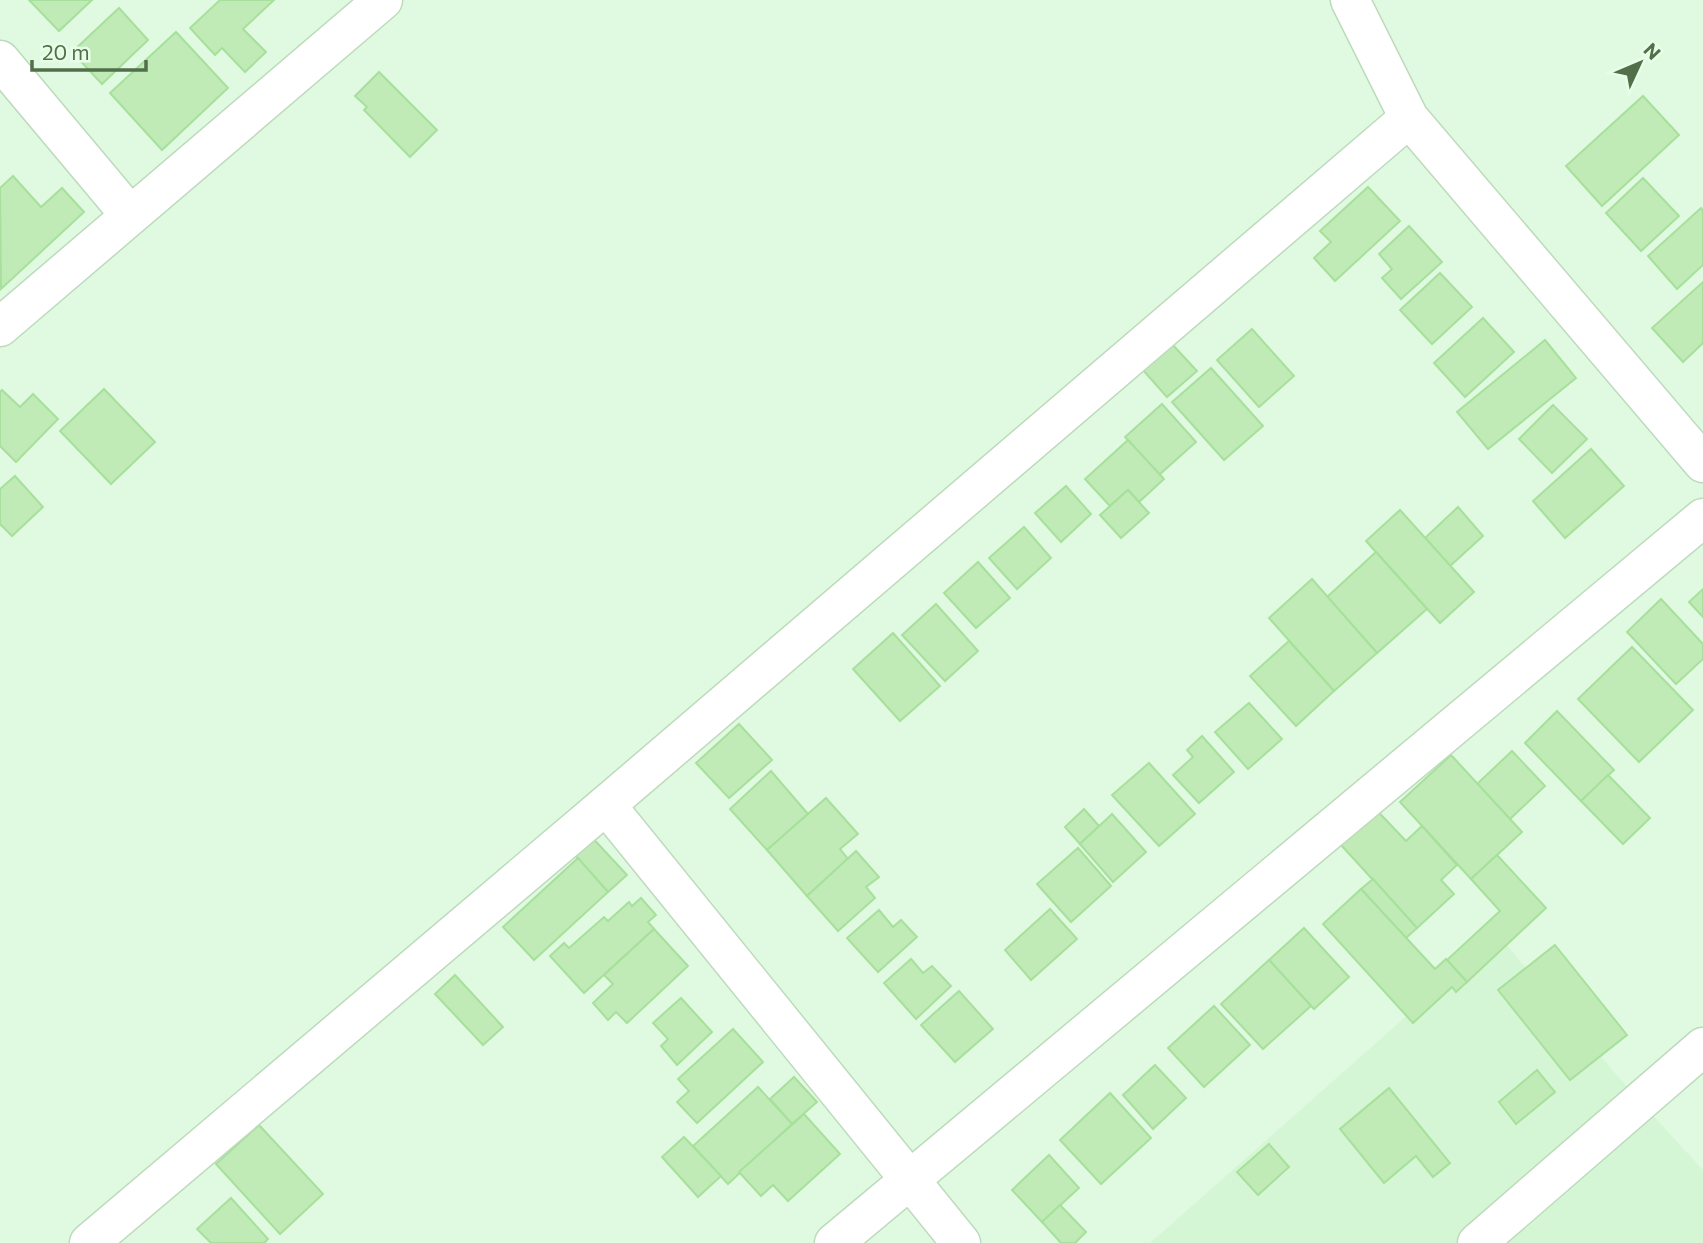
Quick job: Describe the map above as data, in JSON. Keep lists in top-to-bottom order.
{
  "scale_bar": "20 m",
  "north": "top right"
}
